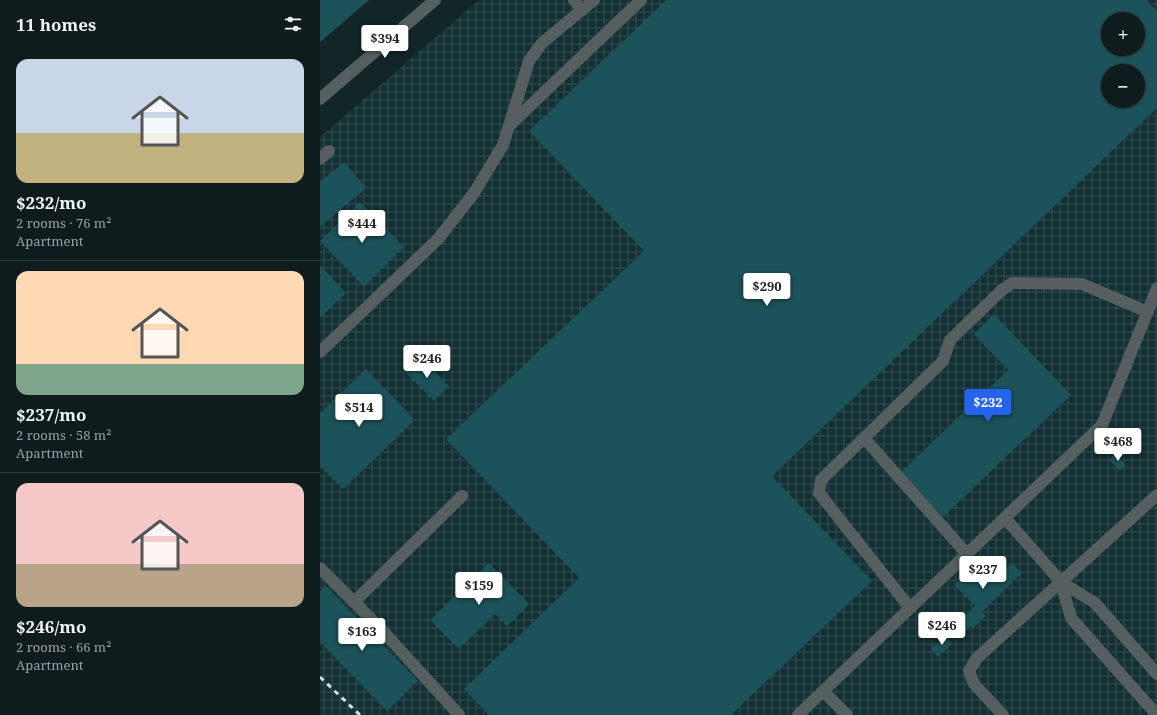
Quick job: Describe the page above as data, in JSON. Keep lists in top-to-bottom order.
{
  "page": {
    "heading": "11 homes",
    "map_buttons": ["+", "−"],
    "price": [
      "$394",
      "$444",
      "$290",
      "$246",
      "$232",
      "$514",
      "$468",
      "$237",
      "$159",
      "$246",
      "$163"
    ],
    "list": [
      {
        "name": "$232/mo",
        "note": "2 rooms · 76 m² · Apartment"
      },
      {
        "name": "$237/mo",
        "note": "2 rooms · 58 m² · Apartment"
      },
      {
        "name": "$246/mo",
        "note": "2 rooms · 66 m² · Apartment"
      }
    ]
  }
}
